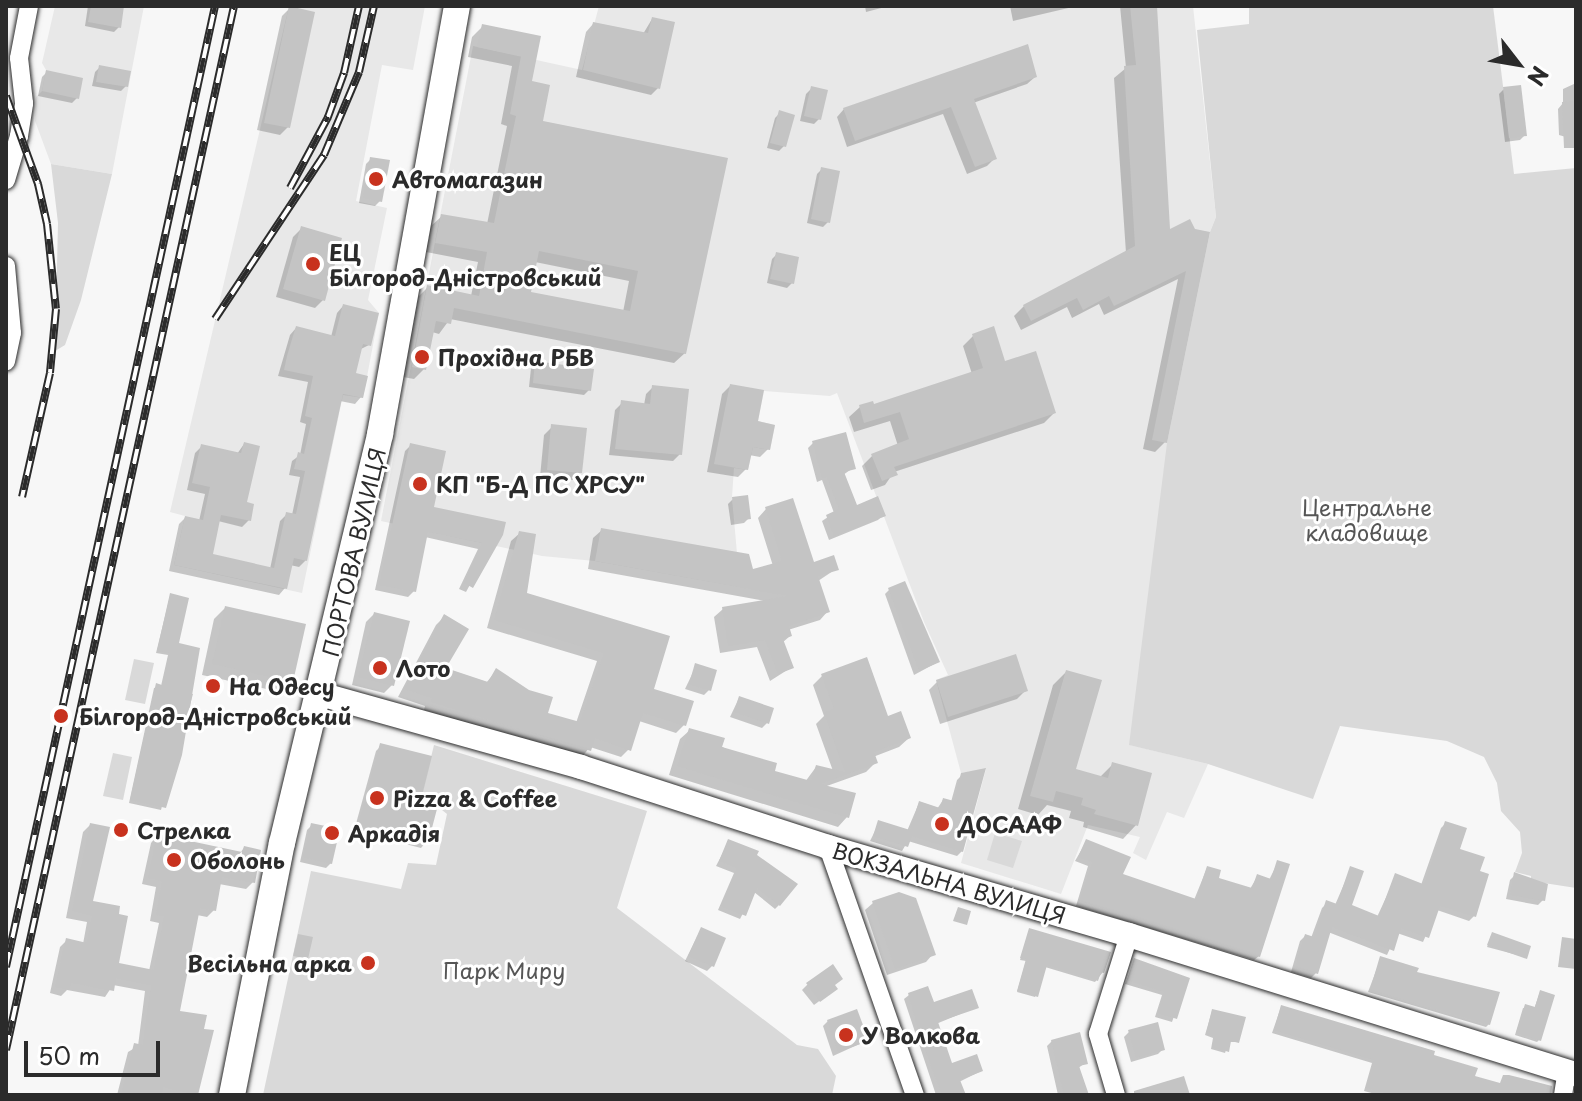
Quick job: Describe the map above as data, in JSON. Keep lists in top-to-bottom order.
{
  "streets": {
    "main road": ["ПОРТОВА ВУЛИЦЯ"],
    "street": ["ВОКЗАЛЬНА ВУЛИЦЯ"]
  },
  "crossings": [
    ["ПОРТОВА ВУЛИЦЯ", "ВОКЗАЛЬНА ВУЛИЦЯ"]
  ],
  "parks": ["Центральне кладовище", "Парк Миру"],
  "places": [
    "Автомагазин",
    "ЕЦ Білгород-Дністровський",
    "Прохідна РБВ",
    "КП \"Б-Д ПС ХРСУ\"",
    "Лото",
    "На Одесу",
    "Білгород-Дністровський",
    "Pizza & Coffee",
    "ДОСААФ",
    "Стрелка",
    "Аркадія",
    "Оболонь",
    "Весільна арка",
    "У Волкова"
  ],
  "scale_bar": "50 m",
  "north": "bottom right"
}
